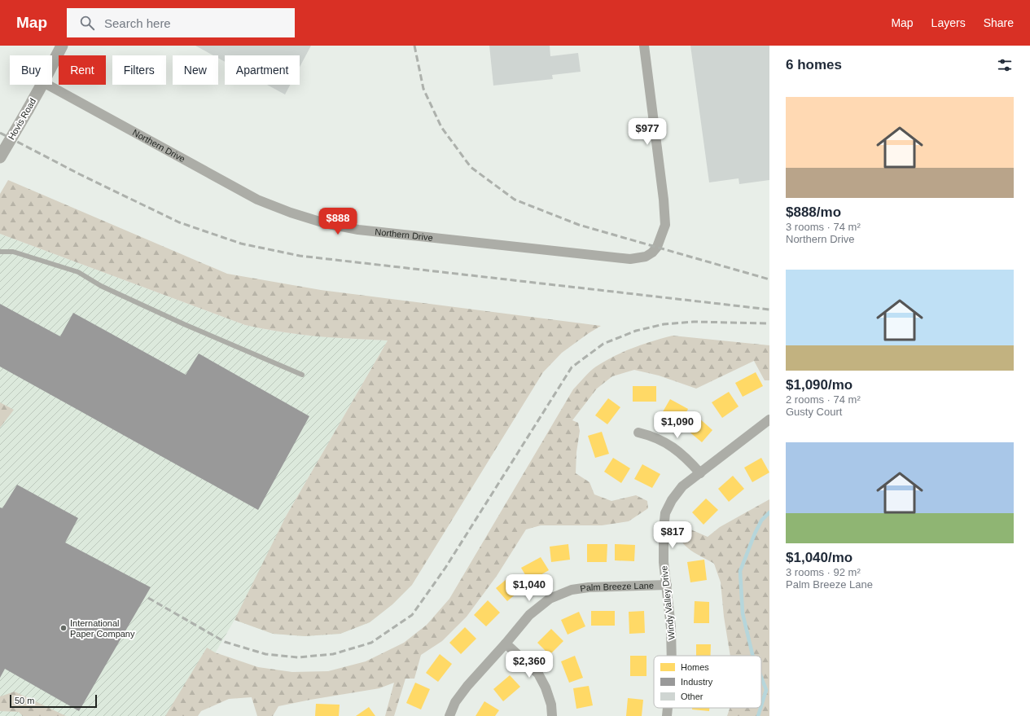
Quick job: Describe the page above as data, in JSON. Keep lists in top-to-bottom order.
{
  "streets": {
    "street": [
      "Hovis Road",
      "Northern Drive",
      "Palm Breeze Lane",
      "Windy Valley Drive"
    ]
  },
  "crossings": [
    ["Palm Breeze Lane", "Windy Valley Drive"]
  ],
  "places": ["International Paper Company"],
  "legend": ["Homes", "Industry", "Other"],
  "scale_bar": "50 m",
  "page": {
    "header": "Map",
    "search": "Search here",
    "nav": ["Map", "Layers", "Share"],
    "heading": "6 homes",
    "chip": [
      "Buy",
      "Rent",
      "Filters",
      "New",
      "Apartment"
    ],
    "list": [
      {
        "name": "$888/mo",
        "note": "3 rooms · 74 m² · Northern Drive"
      },
      {
        "name": "$1,090/mo",
        "note": "2 rooms · 74 m² · Gusty Court"
      },
      {
        "name": "$1,040/mo",
        "note": "3 rooms · 92 m² · Palm Breeze Lane"
      }
    ],
    "price": [
      "$977",
      "$888",
      "$1,090",
      "$817",
      "$1,040",
      "$2,360"
    ],
    "scale": "50 m"
  }
}
